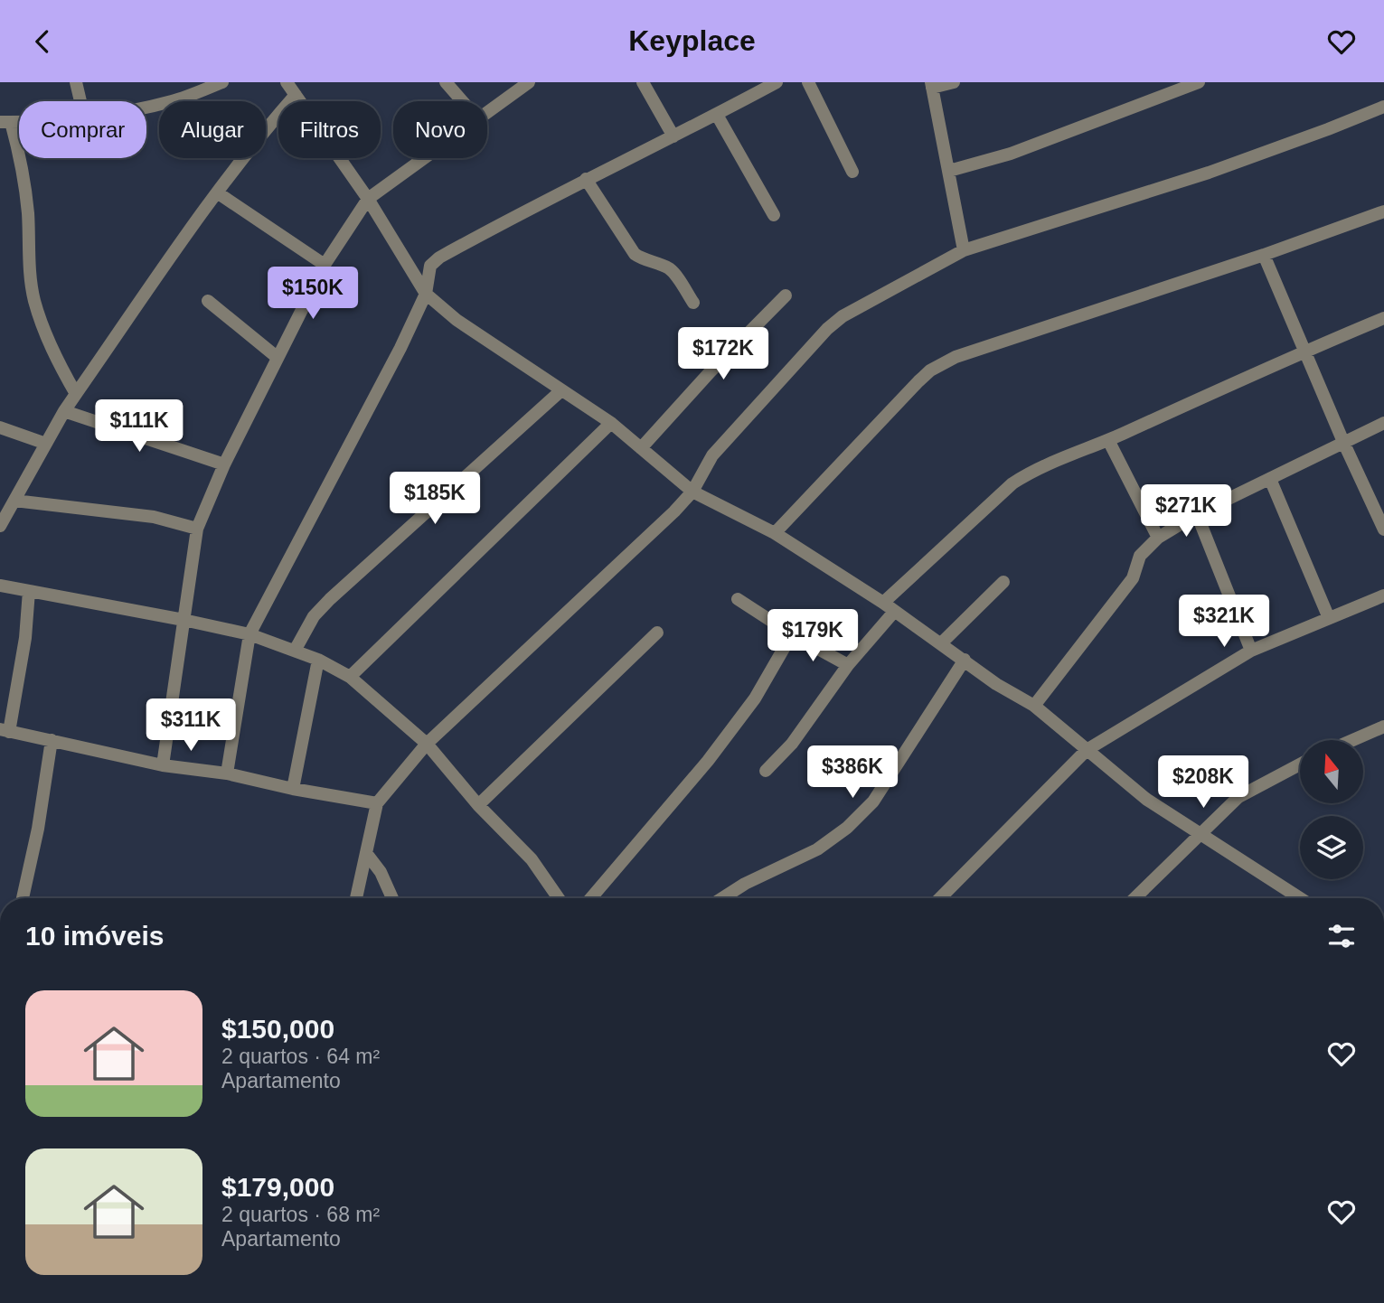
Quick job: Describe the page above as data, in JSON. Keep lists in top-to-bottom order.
{
  "north": "top",
  "page": {
    "header": "Keyplace",
    "chip": [
      "Comprar",
      "Alugar",
      "Filtros",
      "Novo"
    ],
    "price": [
      "$150K",
      "$172K",
      "$111K",
      "$185K",
      "$271K",
      "$321K",
      "$179K",
      "$311K",
      "$386K",
      "$208K"
    ],
    "heading": "10 imóveis",
    "list": [
      {
        "name": "$150,000",
        "note": "2 quartos · 64 m² · Apartamento"
      },
      {
        "name": "$179,000",
        "note": "2 quartos · 68 m² · Apartamento"
      }
    ]
  }
}
